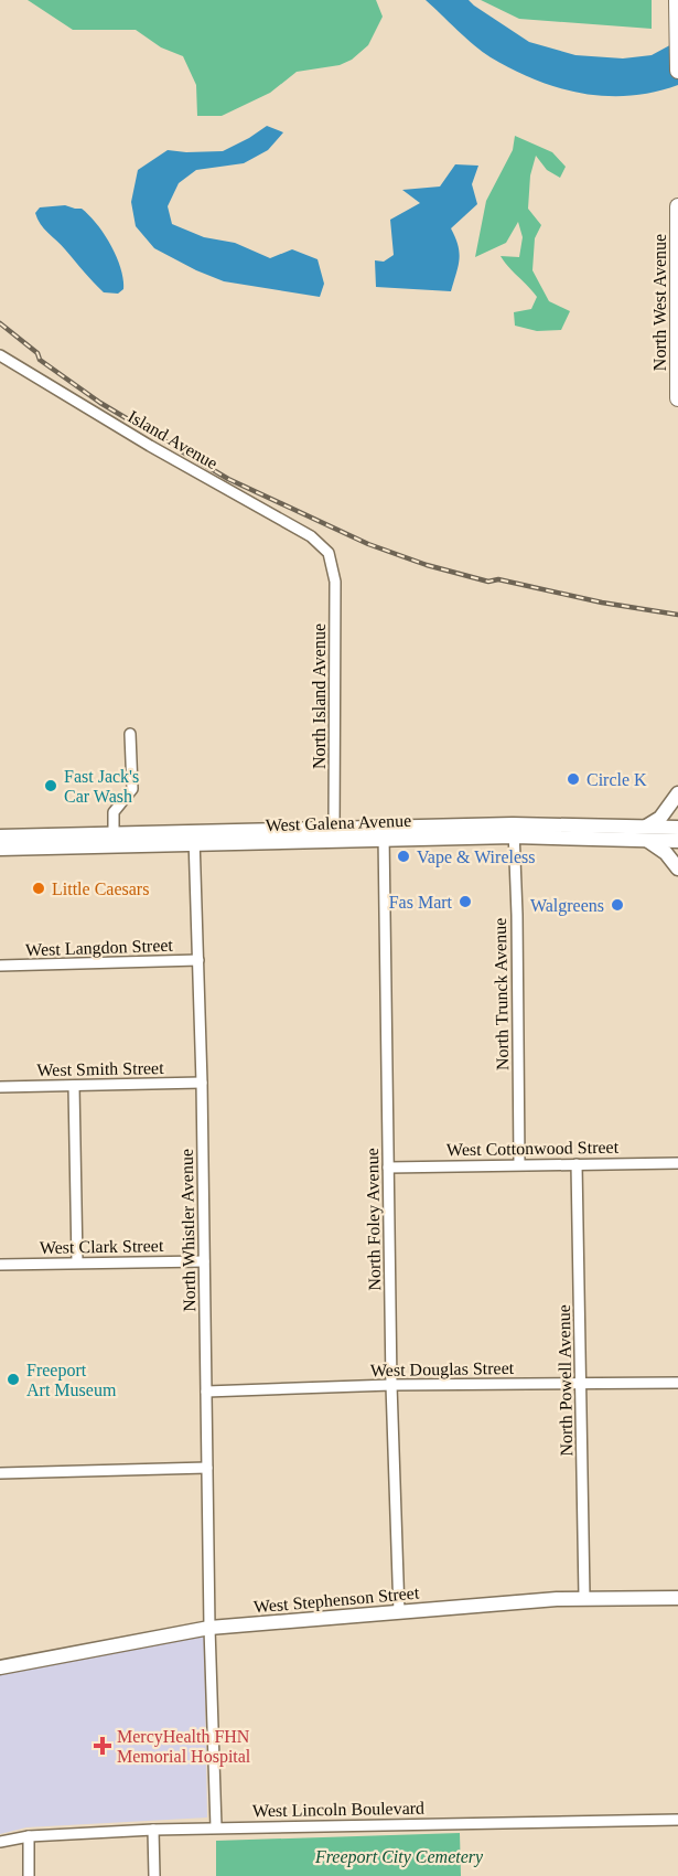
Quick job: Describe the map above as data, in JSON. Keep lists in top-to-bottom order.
{
  "streets": {
    "main road": ["North West Avenue", "West Galena Avenue", "West Stephenson Street"],
    "street": [
      "Island Avenue",
      "North Island Avenue",
      "West Langdon Street",
      "North Trunck Avenue",
      "West Smith Street",
      "West Cottonwood Street",
      "North Foley Avenue",
      "North Whistler Avenue",
      "West Clark Street",
      "West Douglas Street",
      "North Powell Avenue",
      "West Lincoln Boulevard"
    ]
  },
  "crossings": [
    ["Island Avenue", "North Island Avenue"],
    ["North Island Avenue", "West Galena Avenue"],
    ["West Galena Avenue", "North Trunck Avenue"],
    ["West Galena Avenue", "North Foley Avenue"],
    ["West Galena Avenue", "North Whistler Avenue"],
    ["West Langdon Street", "North Whistler Avenue"],
    ["North Trunck Avenue", "West Cottonwood Street"],
    ["West Smith Street", "North Whistler Avenue"],
    ["West Cottonwood Street", "North Foley Avenue"],
    ["West Cottonwood Street", "North Powell Avenue"],
    ["North Foley Avenue", "West Douglas Street"],
    ["North Foley Avenue", "West Stephenson Street"],
    ["North Whistler Avenue", "West Clark Street"],
    ["North Whistler Avenue", "West Douglas Street"],
    ["North Whistler Avenue", "West Stephenson Street"],
    ["North Whistler Avenue", "West Lincoln Boulevard"],
    ["West Douglas Street", "North Powell Avenue"],
    ["North Powell Avenue", "West Stephenson Street"]
  ],
  "parks": ["Freeport City Cemetery"],
  "places": {
    "other": [
      "Circle K",
      "Fast Jack's Car Wash",
      "Vape & Wireless",
      "Little Caesars",
      "Fas Mart",
      "Walgreens",
      "Freeport Art Museum"
    ],
    "health": ["MercyHealth FHN Memorial Hospital"]
  }
}
